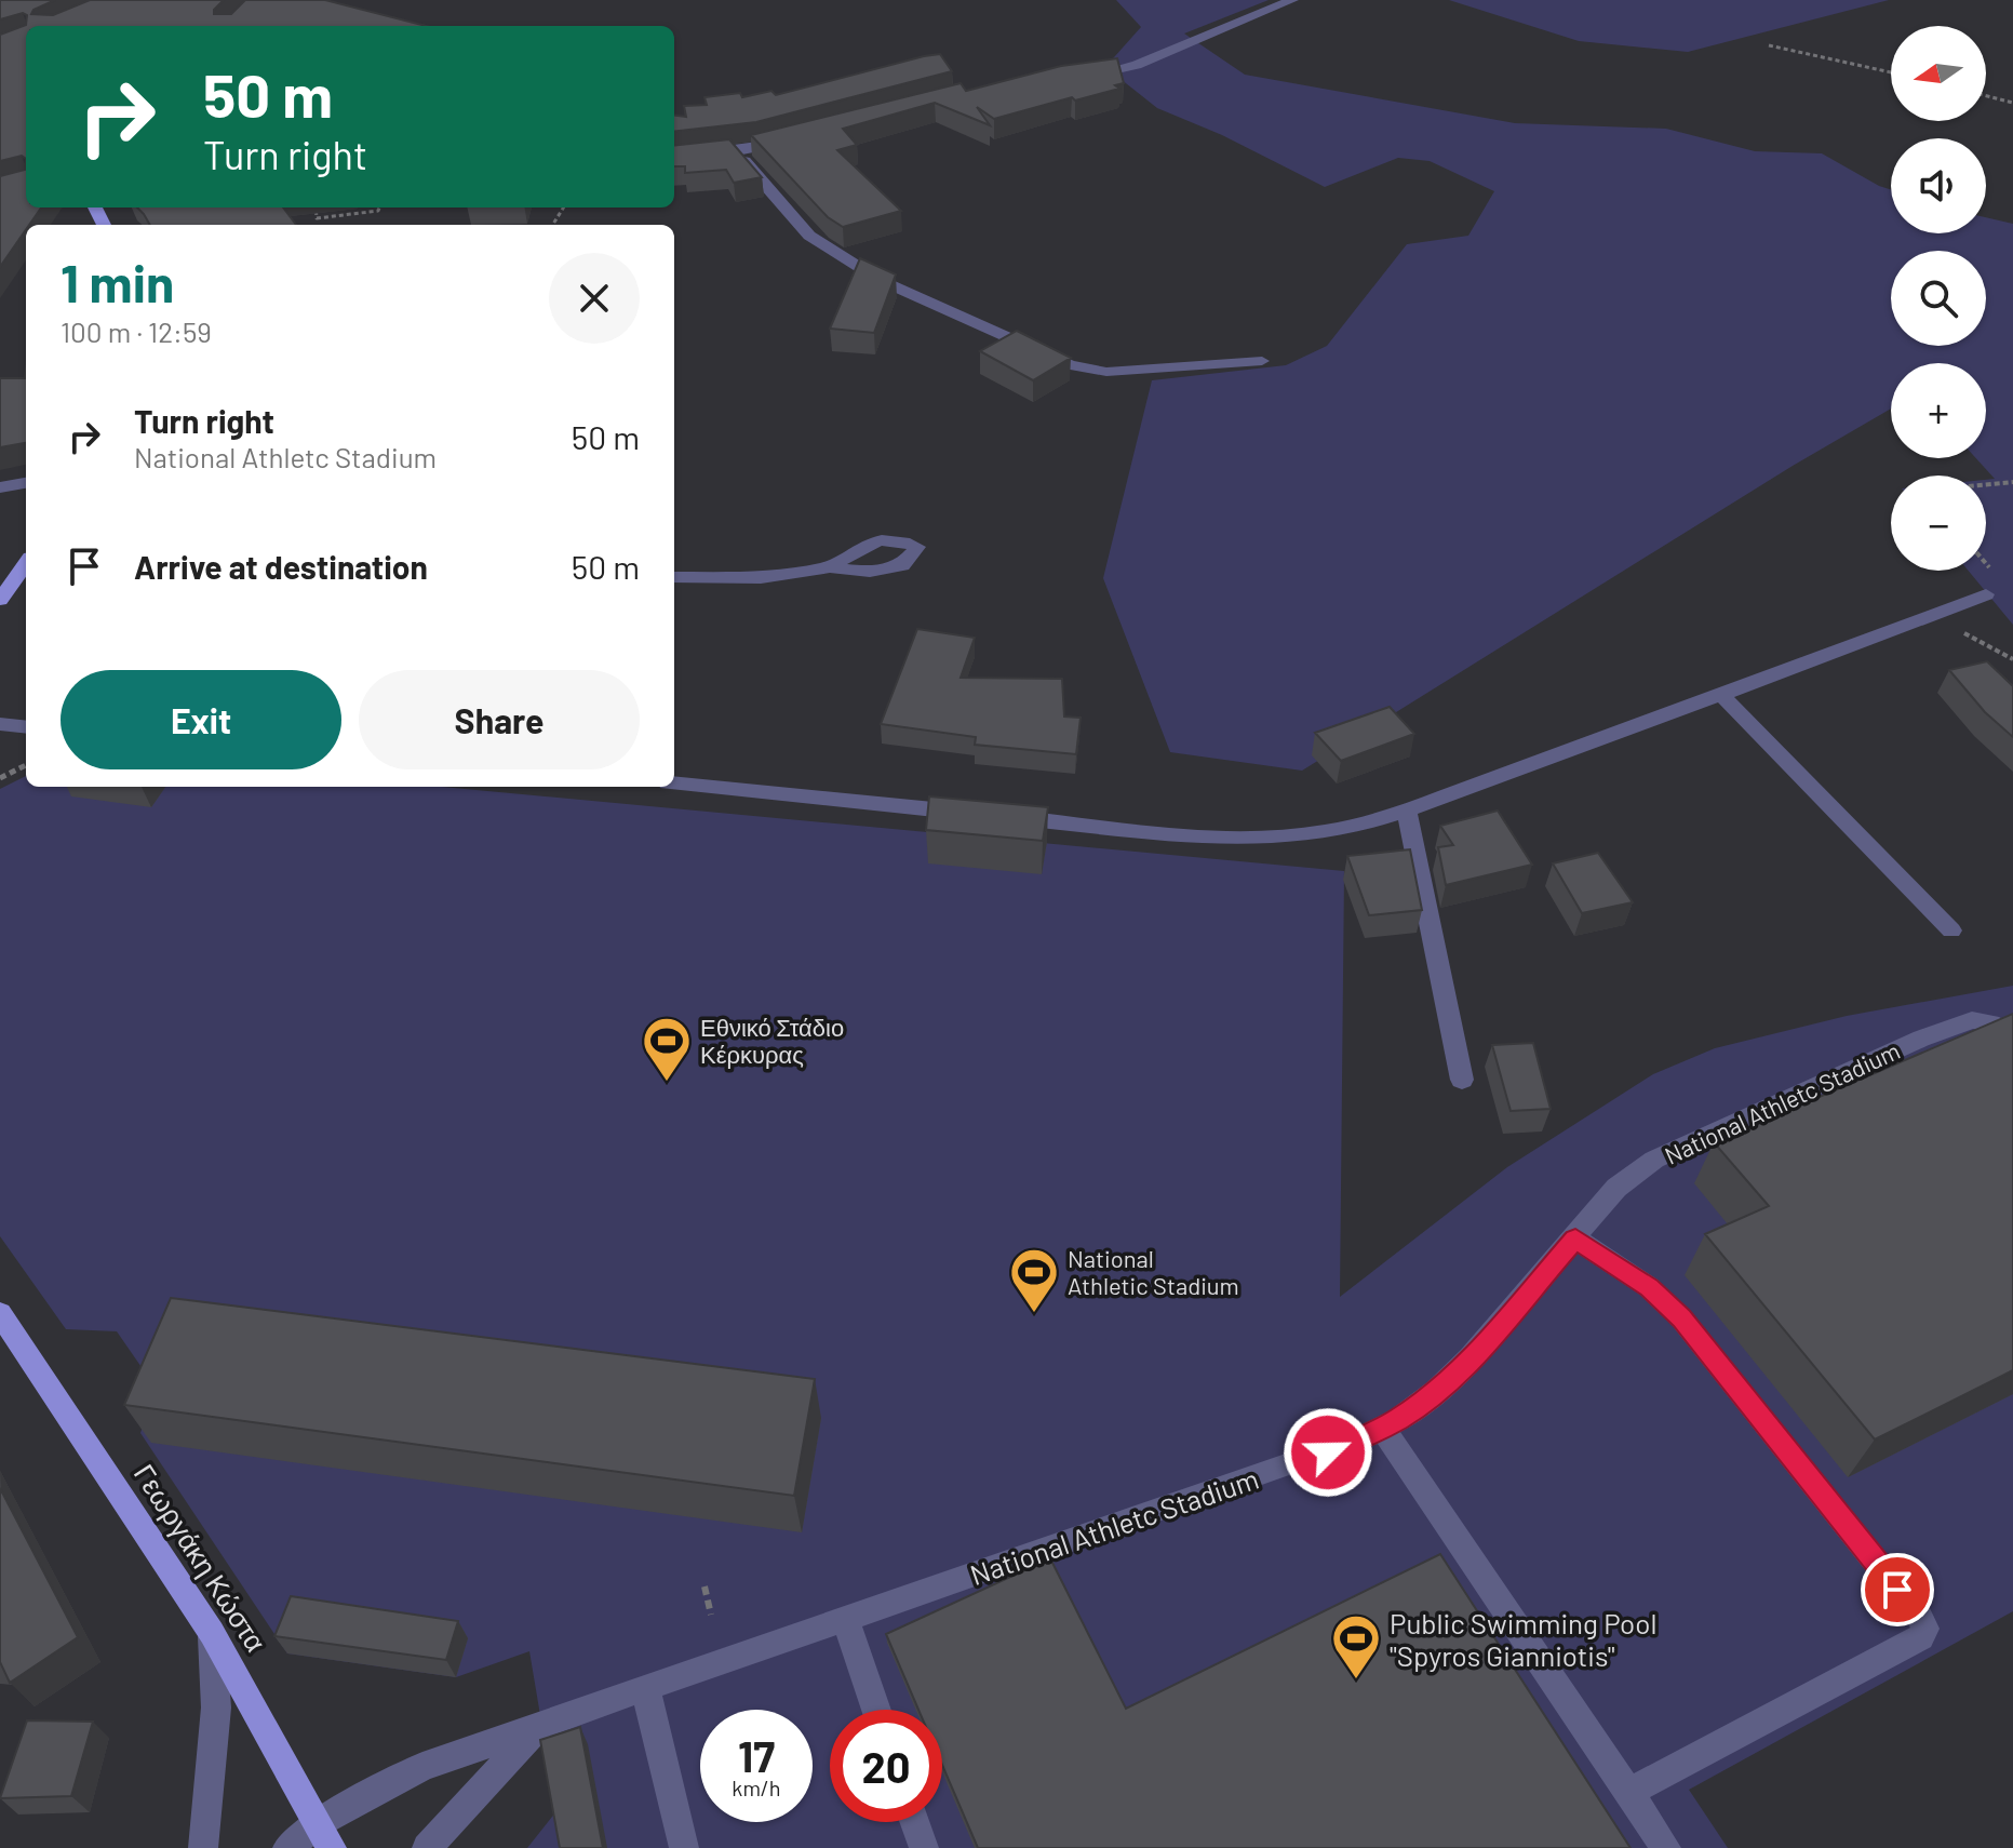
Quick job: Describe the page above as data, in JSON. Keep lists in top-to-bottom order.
{
  "streets": {
    "main road": ["Γεωργάκη Κώστα"],
    "street": ["National Athletc Stadium"]
  },
  "crossings": [
    ["National Athletc Stadium", "Γεωργάκη Κώστα"]
  ],
  "places": {
    "sports": ["Εθνικό Στάδιο Κέρκυρας", "National Athletic Stadium", "Public Swimming Pool \"Spyros Gianniotis\""]
  },
  "north": "left",
  "page": {
    "map_buttons": ["+", "−"],
    "turn": ["50 m", "Turn right"],
    "heading": ["1 min", "100 m · 12:59"],
    "list": [
      {
        "name": "Turn right",
        "note": "National Athletc Stadium",
        "value": "50 m"
      },
      {
        "name": "Arrive at destination",
        "value": "50 m"
      }
    ],
    "buttons": ["Exit", "Share"],
    "speed": "17 km/h",
    "limit": "20"
  }
}
